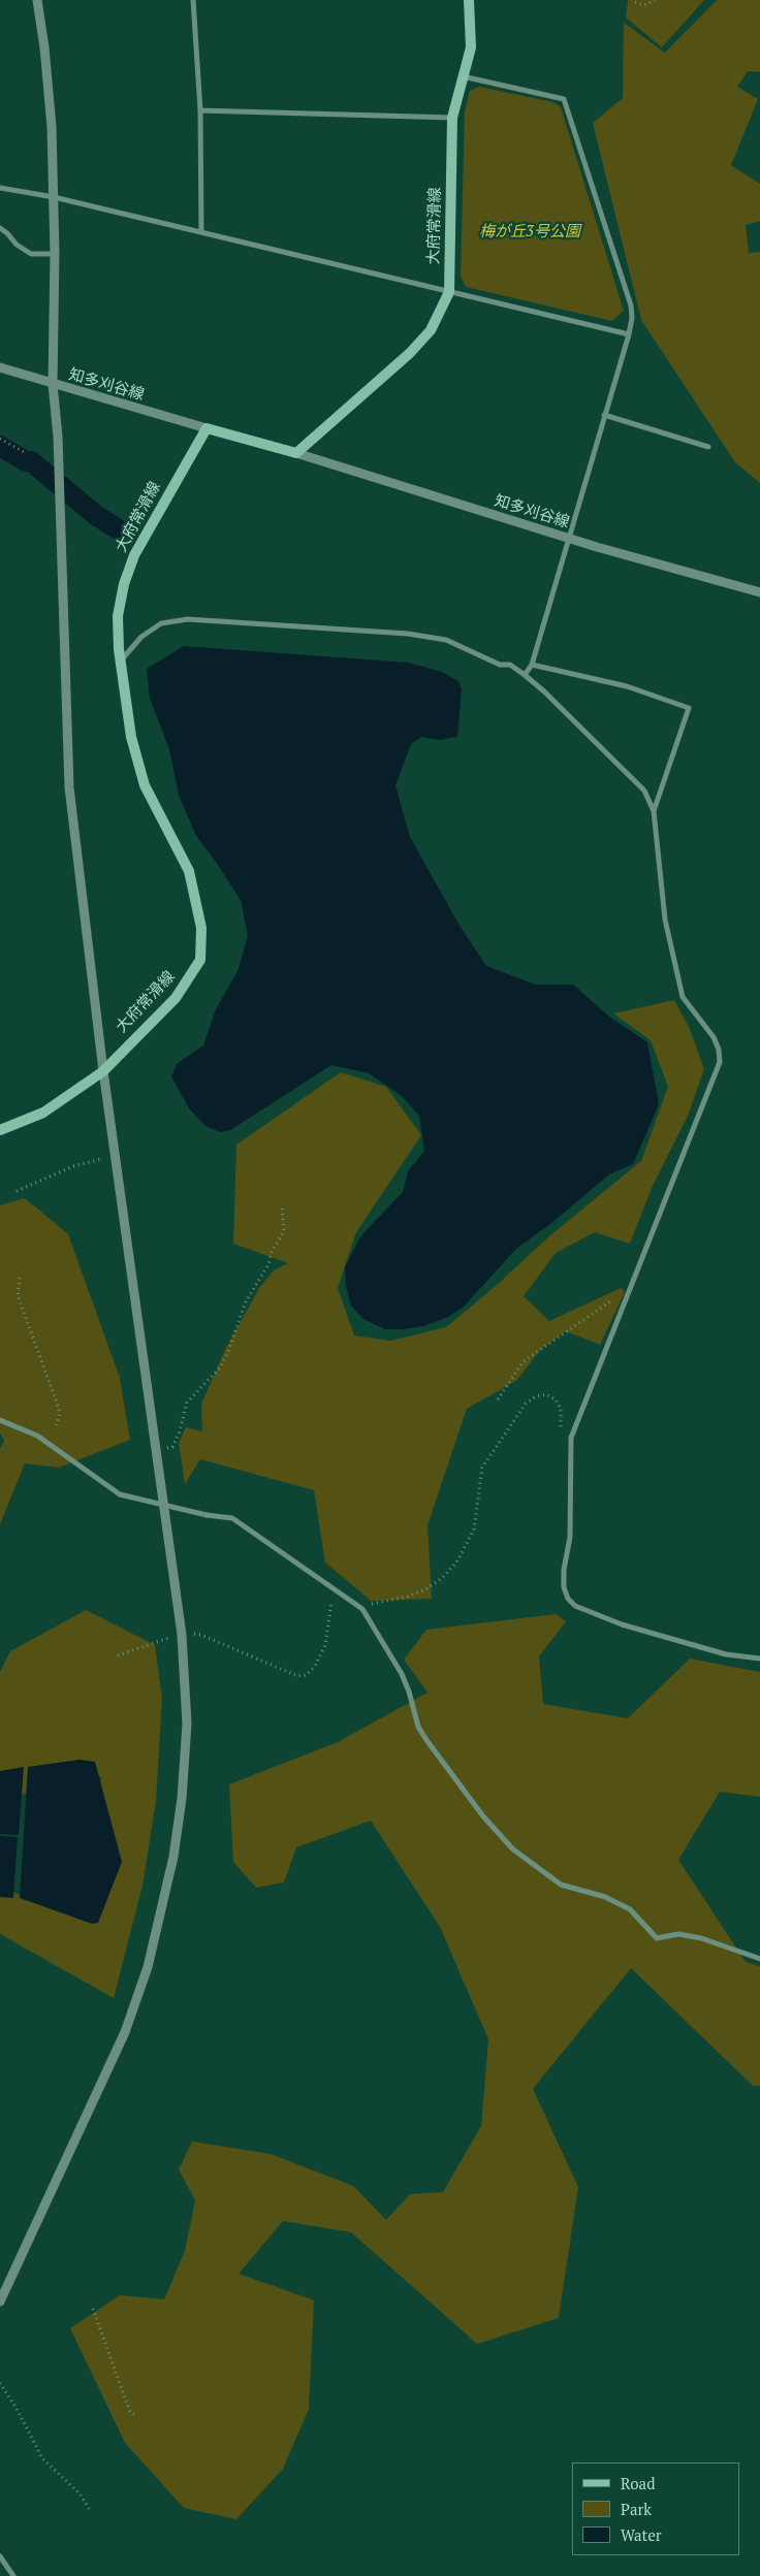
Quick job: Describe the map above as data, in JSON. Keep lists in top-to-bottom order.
{
  "streets": {
    "main road": ["大府常滑線"],
    "street": ["知多刈谷線"]
  },
  "crossings": [
    ["大府常滑線", "知多刈谷線"]
  ],
  "parks": ["梅が丘3号公園"],
  "legend": ["Road", "Park", "Water"]
}
